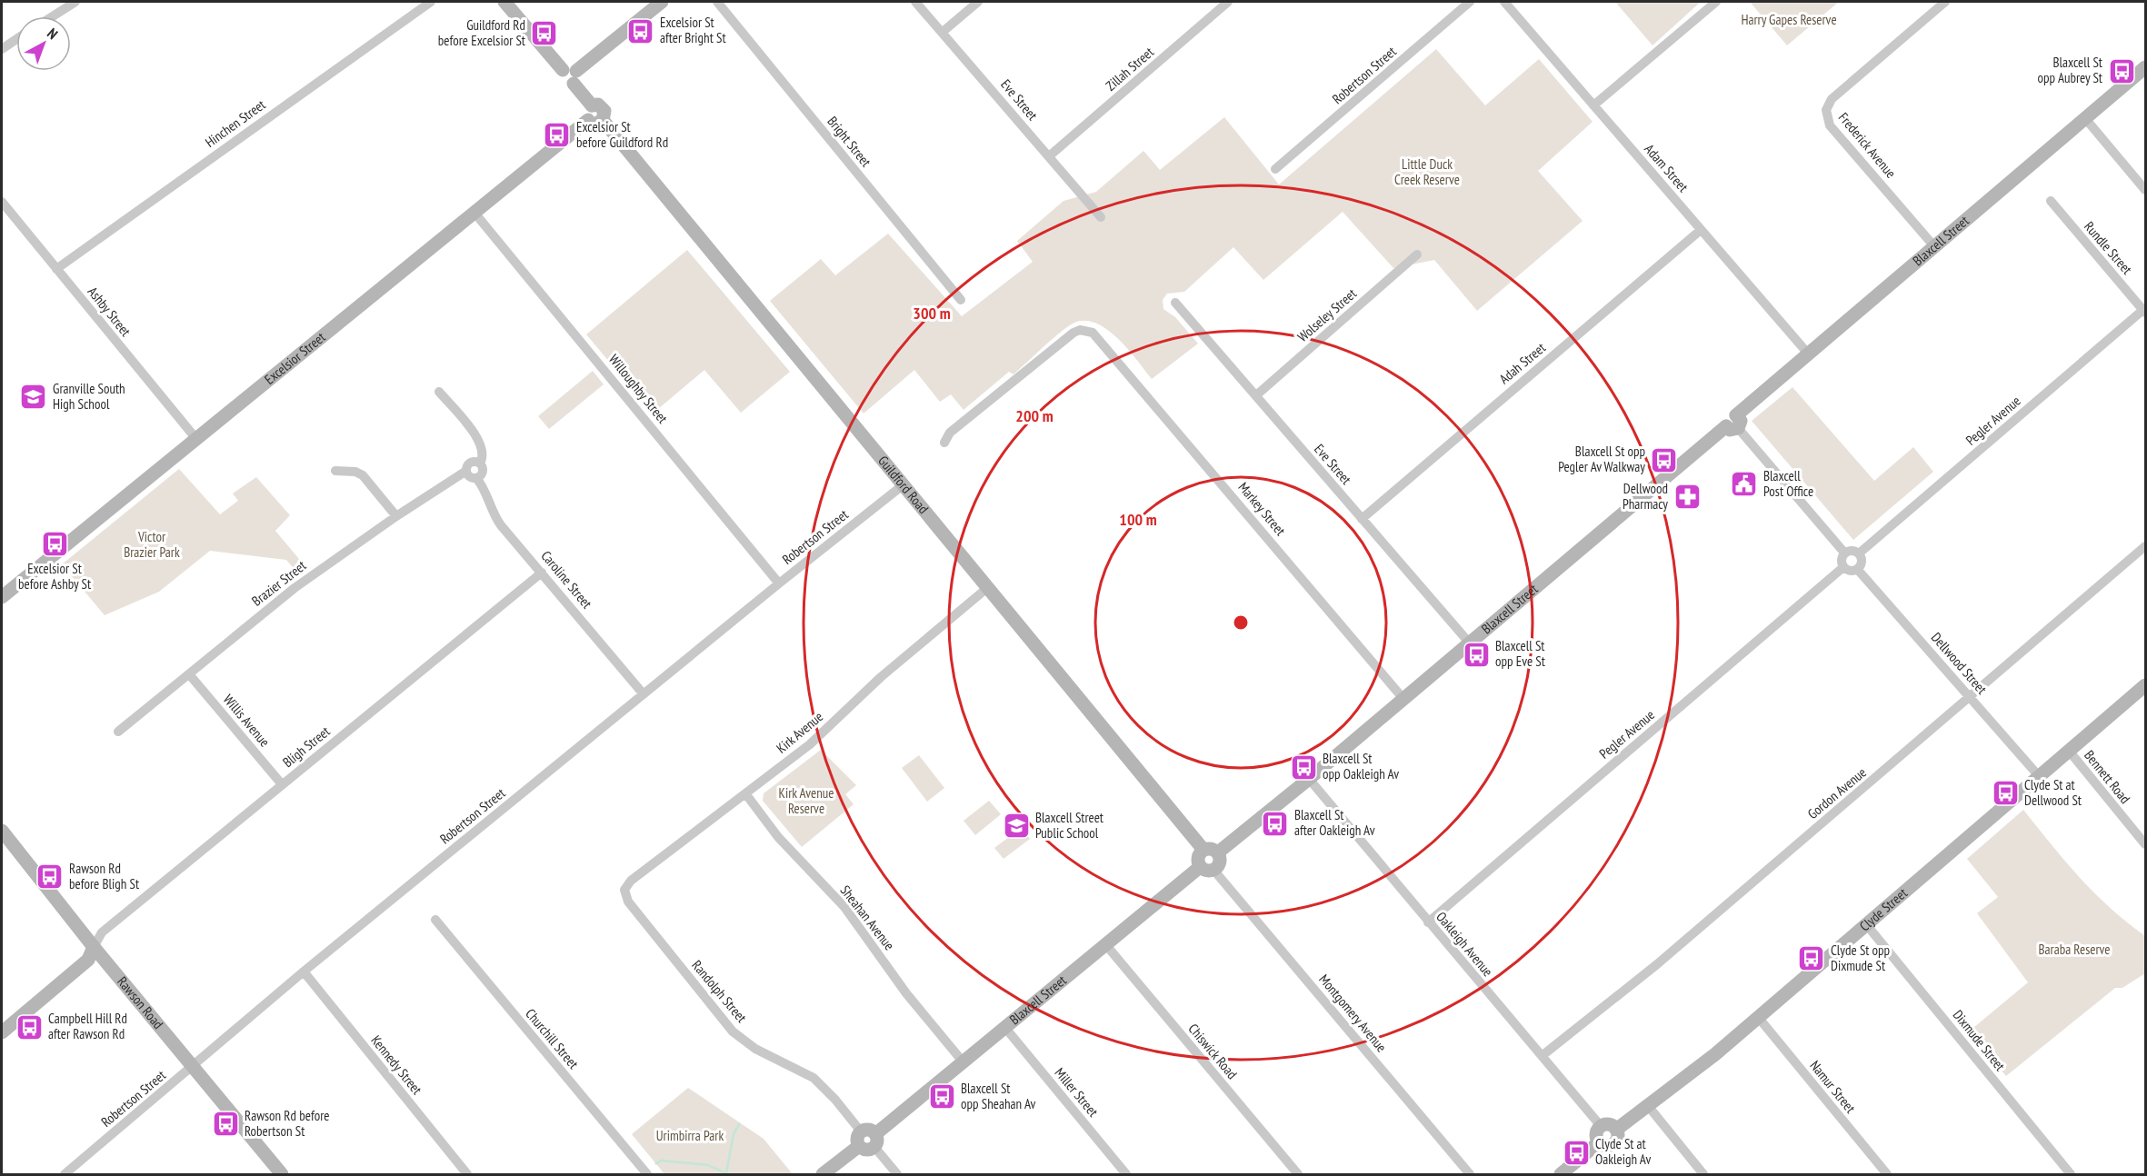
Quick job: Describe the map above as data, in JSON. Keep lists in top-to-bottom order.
{
  "streets": {
    "street": [
      "Zillah Street",
      "Robertson Street",
      "Eve Street",
      "Hinchen Street",
      "Bright Street",
      "Frederick Avenue",
      "Adam Street",
      "Blaxcell Street",
      "Rundle Street",
      "Ashby Street",
      "Wolseley Street",
      "Excelsior Street",
      "Adah Street",
      "Willoughby Street",
      "Pegler Avenue",
      "Guildford Road",
      "Markey Street",
      "Caroline Street",
      "Brazier Street",
      "Dellwood Street",
      "Willis Avenue",
      "Kirk Avenue",
      "Bligh Street",
      "Bennett Road",
      "Gordon Avenue",
      "Clyde Street",
      "Sheahan Avenue",
      "Oakleigh Avenue",
      "Randolph Street",
      "Rawson Road",
      "Montgomery Avenue",
      "Churchill Street",
      "Dixmude Street",
      "Chiswick Road",
      "Kennedy Street",
      "Namur Street",
      "Miller Street"
    ]
  },
  "crossings": [
    ["Zillah Street", "Eve Street"],
    ["Robertson Street", "Willoughby Street"],
    ["Robertson Street", "Guildford Road"],
    ["Robertson Street", "Caroline Street"],
    ["Robertson Street", "Rawson Road"],
    ["Robertson Street", "Kennedy Street"],
    ["Eve Street", "Blaxcell Street"],
    ["Eve Street", "Wolseley Street"],
    ["Eve Street", "Adah Street"],
    ["Hinchen Street", "Ashby Street"],
    ["Frederick Avenue", "Blaxcell Street"],
    ["Adam Street", "Blaxcell Street"],
    ["Adam Street", "Adah Street"],
    ["Blaxcell Street", "Markey Street"],
    ["Blaxcell Street", "Sheahan Avenue"],
    ["Blaxcell Street", "Oakleigh Avenue"],
    ["Blaxcell Street", "Randolph Street"],
    ["Blaxcell Street", "Montgomery Avenue"],
    ["Blaxcell Street", "Chiswick Road"],
    ["Blaxcell Street", "Miller Street"],
    ["Rundle Street", "Pegler Avenue"],
    ["Ashby Street", "Excelsior Street"],
    ["Excelsior Street", "Willoughby Street"],
    ["Excelsior Street", "Guildford Road"],
    ["Pegler Avenue", "Dellwood Street"],
    ["Pegler Avenue", "Oakleigh Avenue"],
    ["Guildford Road", "Kirk Avenue"],
    ["Caroline Street", "Brazier Street"],
    ["Caroline Street", "Bligh Street"],
    ["Brazier Street", "Willis Avenue"],
    ["Dellwood Street", "Gordon Avenue"],
    ["Dellwood Street", "Clyde Street"],
    ["Willis Avenue", "Bligh Street"],
    ["Kirk Avenue", "Sheahan Avenue"],
    ["Kirk Avenue", "Randolph Street"],
    ["Bligh Street", "Rawson Road"],
    ["Bennett Road", "Clyde Street"],
    ["Gordon Avenue", "Oakleigh Avenue"],
    ["Clyde Street", "Oakleigh Avenue"],
    ["Clyde Street", "Dixmude Street"],
    ["Clyde Street", "Namur Street"]
  ],
  "parks": [
    "Harry Gapes Reserve",
    "Little Duck Creek Reserve",
    "Victor Brazier Park",
    "Kirk Avenue Reserve",
    "Baraba Reserve",
    "Urimbirra Park"
  ],
  "places": {
    "bus stop": [
      "Excelsior St after Bright St",
      "Guildford Rd before Excelsior St",
      "Blaxcell St opp Aubrey St",
      "Excelsior St before Guildford Rd",
      "Blaxcell St opp Pegler Av Walkway",
      "Excelsior St before Ashby St",
      "Blaxcell St opp Eve St",
      "Blaxcell St opp Oakleigh Av",
      "Clyde St at Dellwood St",
      "Blaxcell St after Oakleigh Av",
      "Rawson Rd before Bligh St",
      "Clyde St opp Dixmude St",
      "Campbell Hill Rd after Rawson Rd",
      "Blaxcell St opp Sheahan Av",
      "Rawson Rd before Robertson St",
      "Clyde St at Oakleigh Av"
    ],
    "school or university": ["Granville South High School", "Blaxcell Street Public School"],
    "public building": ["Blaxcell Post Office"],
    "pharmacy": ["Dellwood Pharmacy"]
  },
  "north": "top right",
  "rings": ["300 m", "200 m", "100 m"]
}
